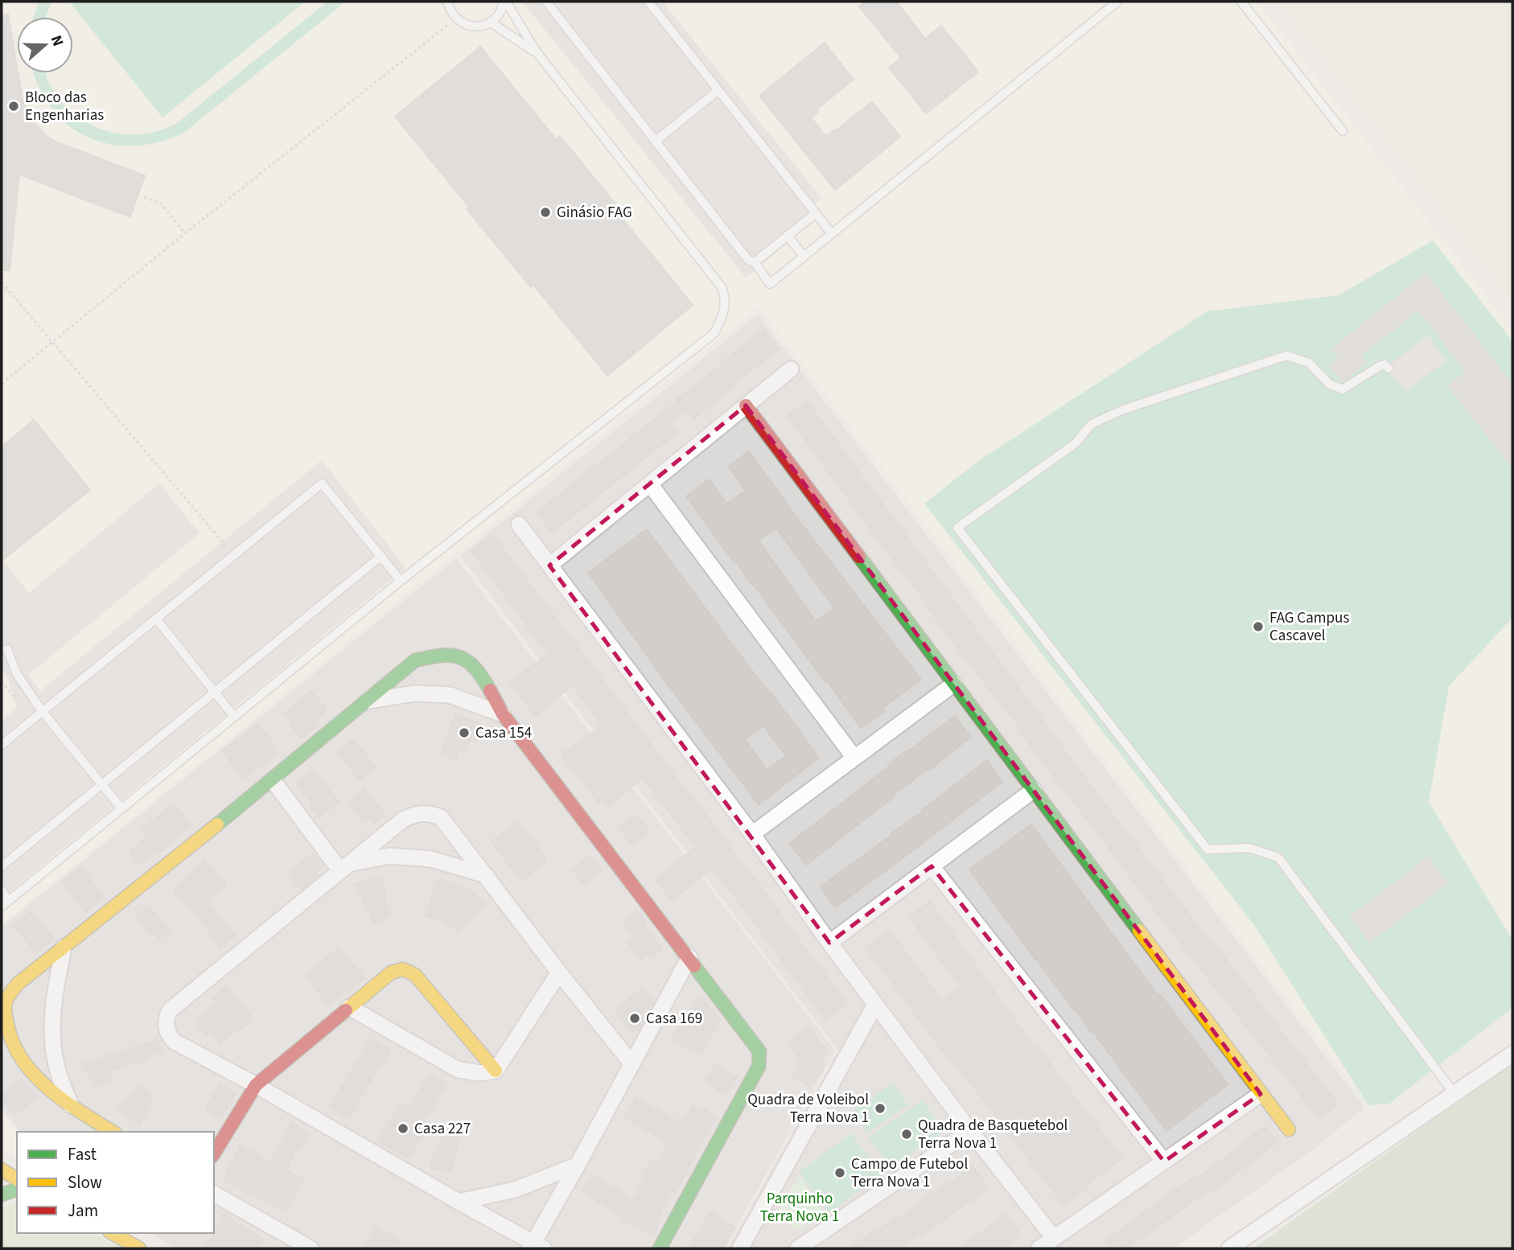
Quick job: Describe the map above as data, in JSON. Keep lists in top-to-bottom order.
{
  "parks": ["Parquinho Terra Nova 1"],
  "places": [
    "Bloco das Engenharias",
    "Ginásio FAG",
    "FAG Campus Cascavel",
    "Casa 154",
    "Casa 169",
    "Quadra de Voleibol Terra Nova 1",
    "Casa 227",
    "Quadra de Basquetebol Terra Nova 1",
    "Campo de Futebol Terra Nova 1"
  ],
  "legend": ["Fast", "Slow", "Jam"],
  "north": "right"
}
